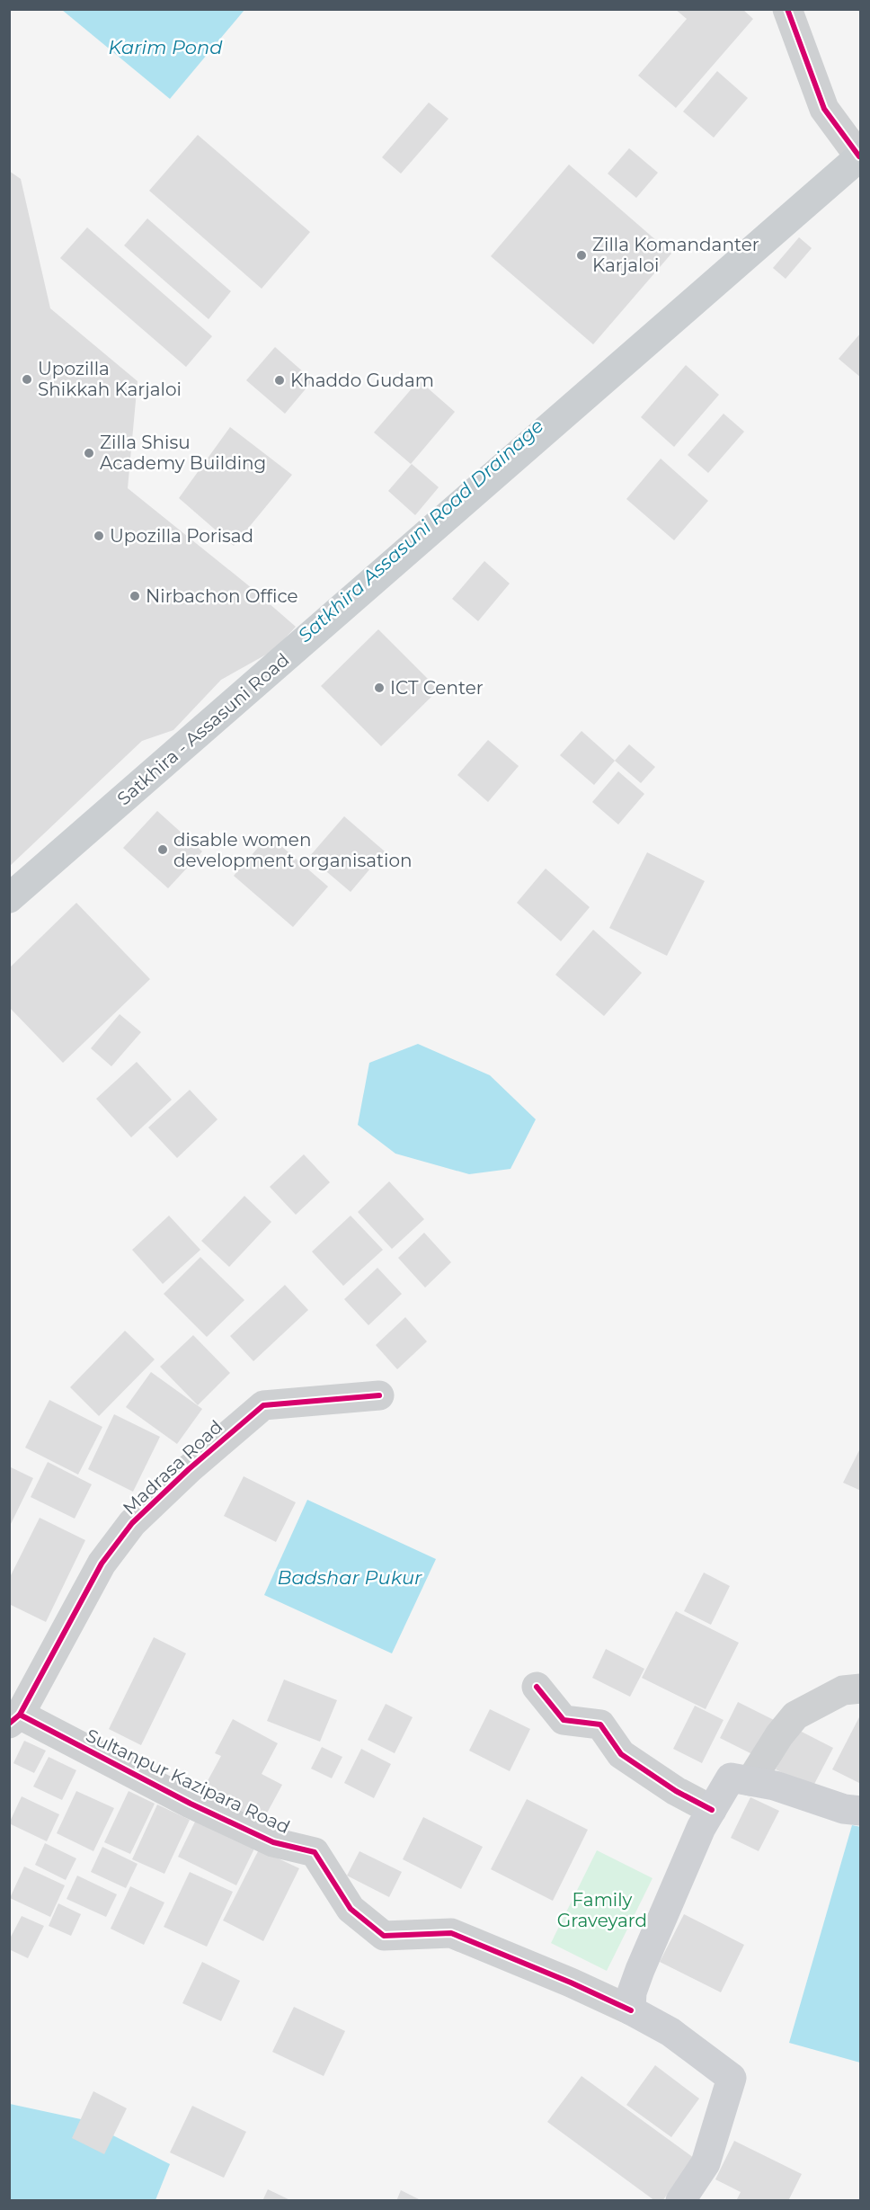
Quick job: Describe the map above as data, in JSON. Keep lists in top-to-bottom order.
{
  "streets": {
    "main road": ["Satkhira - Assasuni Road"],
    "street": ["Madrasa Road", "Sultanpur Kazipara Road"]
  },
  "crossings": [
    ["Madrasa Road", "Sultanpur Kazipara Road"]
  ],
  "water": ["Karim Pond", "Satkhira Assasuni Road Drainage", "Badshar Pukur"],
  "parks": ["Family Graveyard"],
  "places": [
    "Zilla Komandanter Karjaloi",
    "Upozilla Shikkah Karjaloi",
    "Khaddo Gudam",
    "Zilla Shisu Academy Building",
    "Upozilla Porisad",
    "Nirbachon Office",
    "ICT Center",
    "disable women development organisation"
  ]
}
